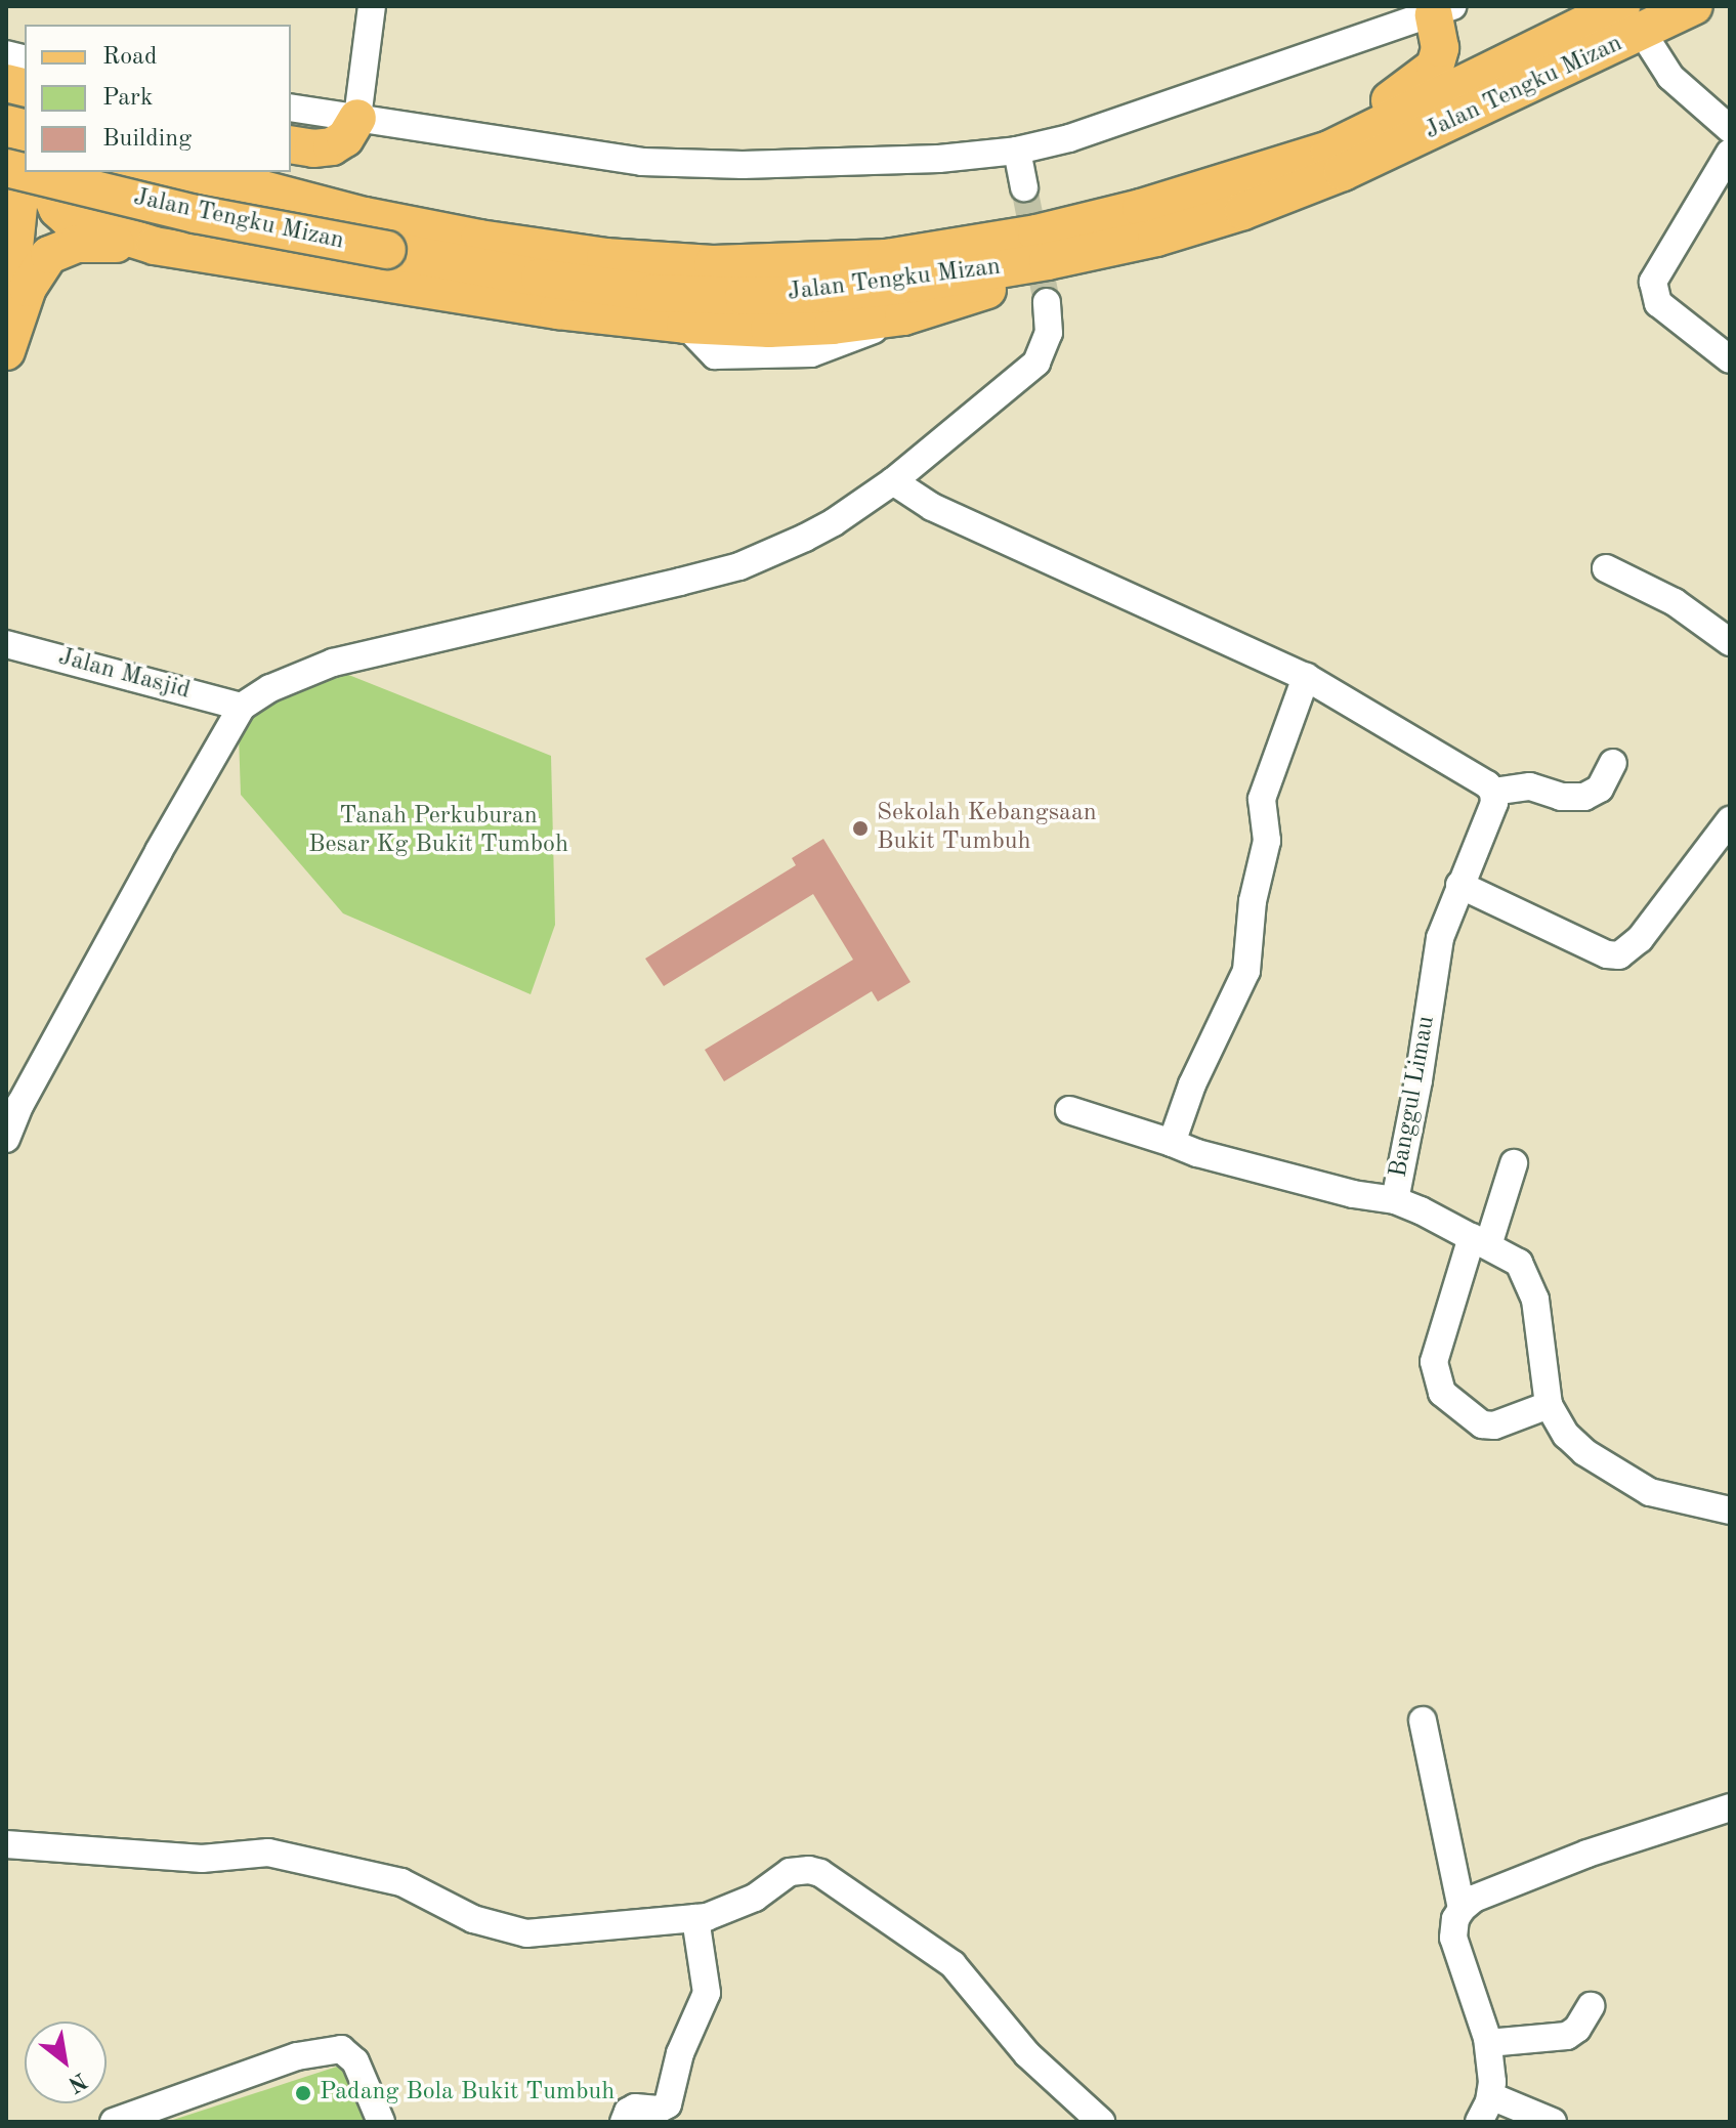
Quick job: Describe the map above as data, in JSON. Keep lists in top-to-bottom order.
{
  "streets": {
    "highway": ["Jalan Tengku Mizan"],
    "street": ["Jalan Masjid", "Banggul Limau"]
  },
  "parks": ["Tanah Perkuburan Besar Kg Bukit Tumboh"],
  "places": ["Sekolah Kebangsaan Bukit Tumbuh", "Padang Bola Bukit Tumbuh"],
  "legend": ["Road", "Park", "Building"],
  "north": "bottom right"
}
